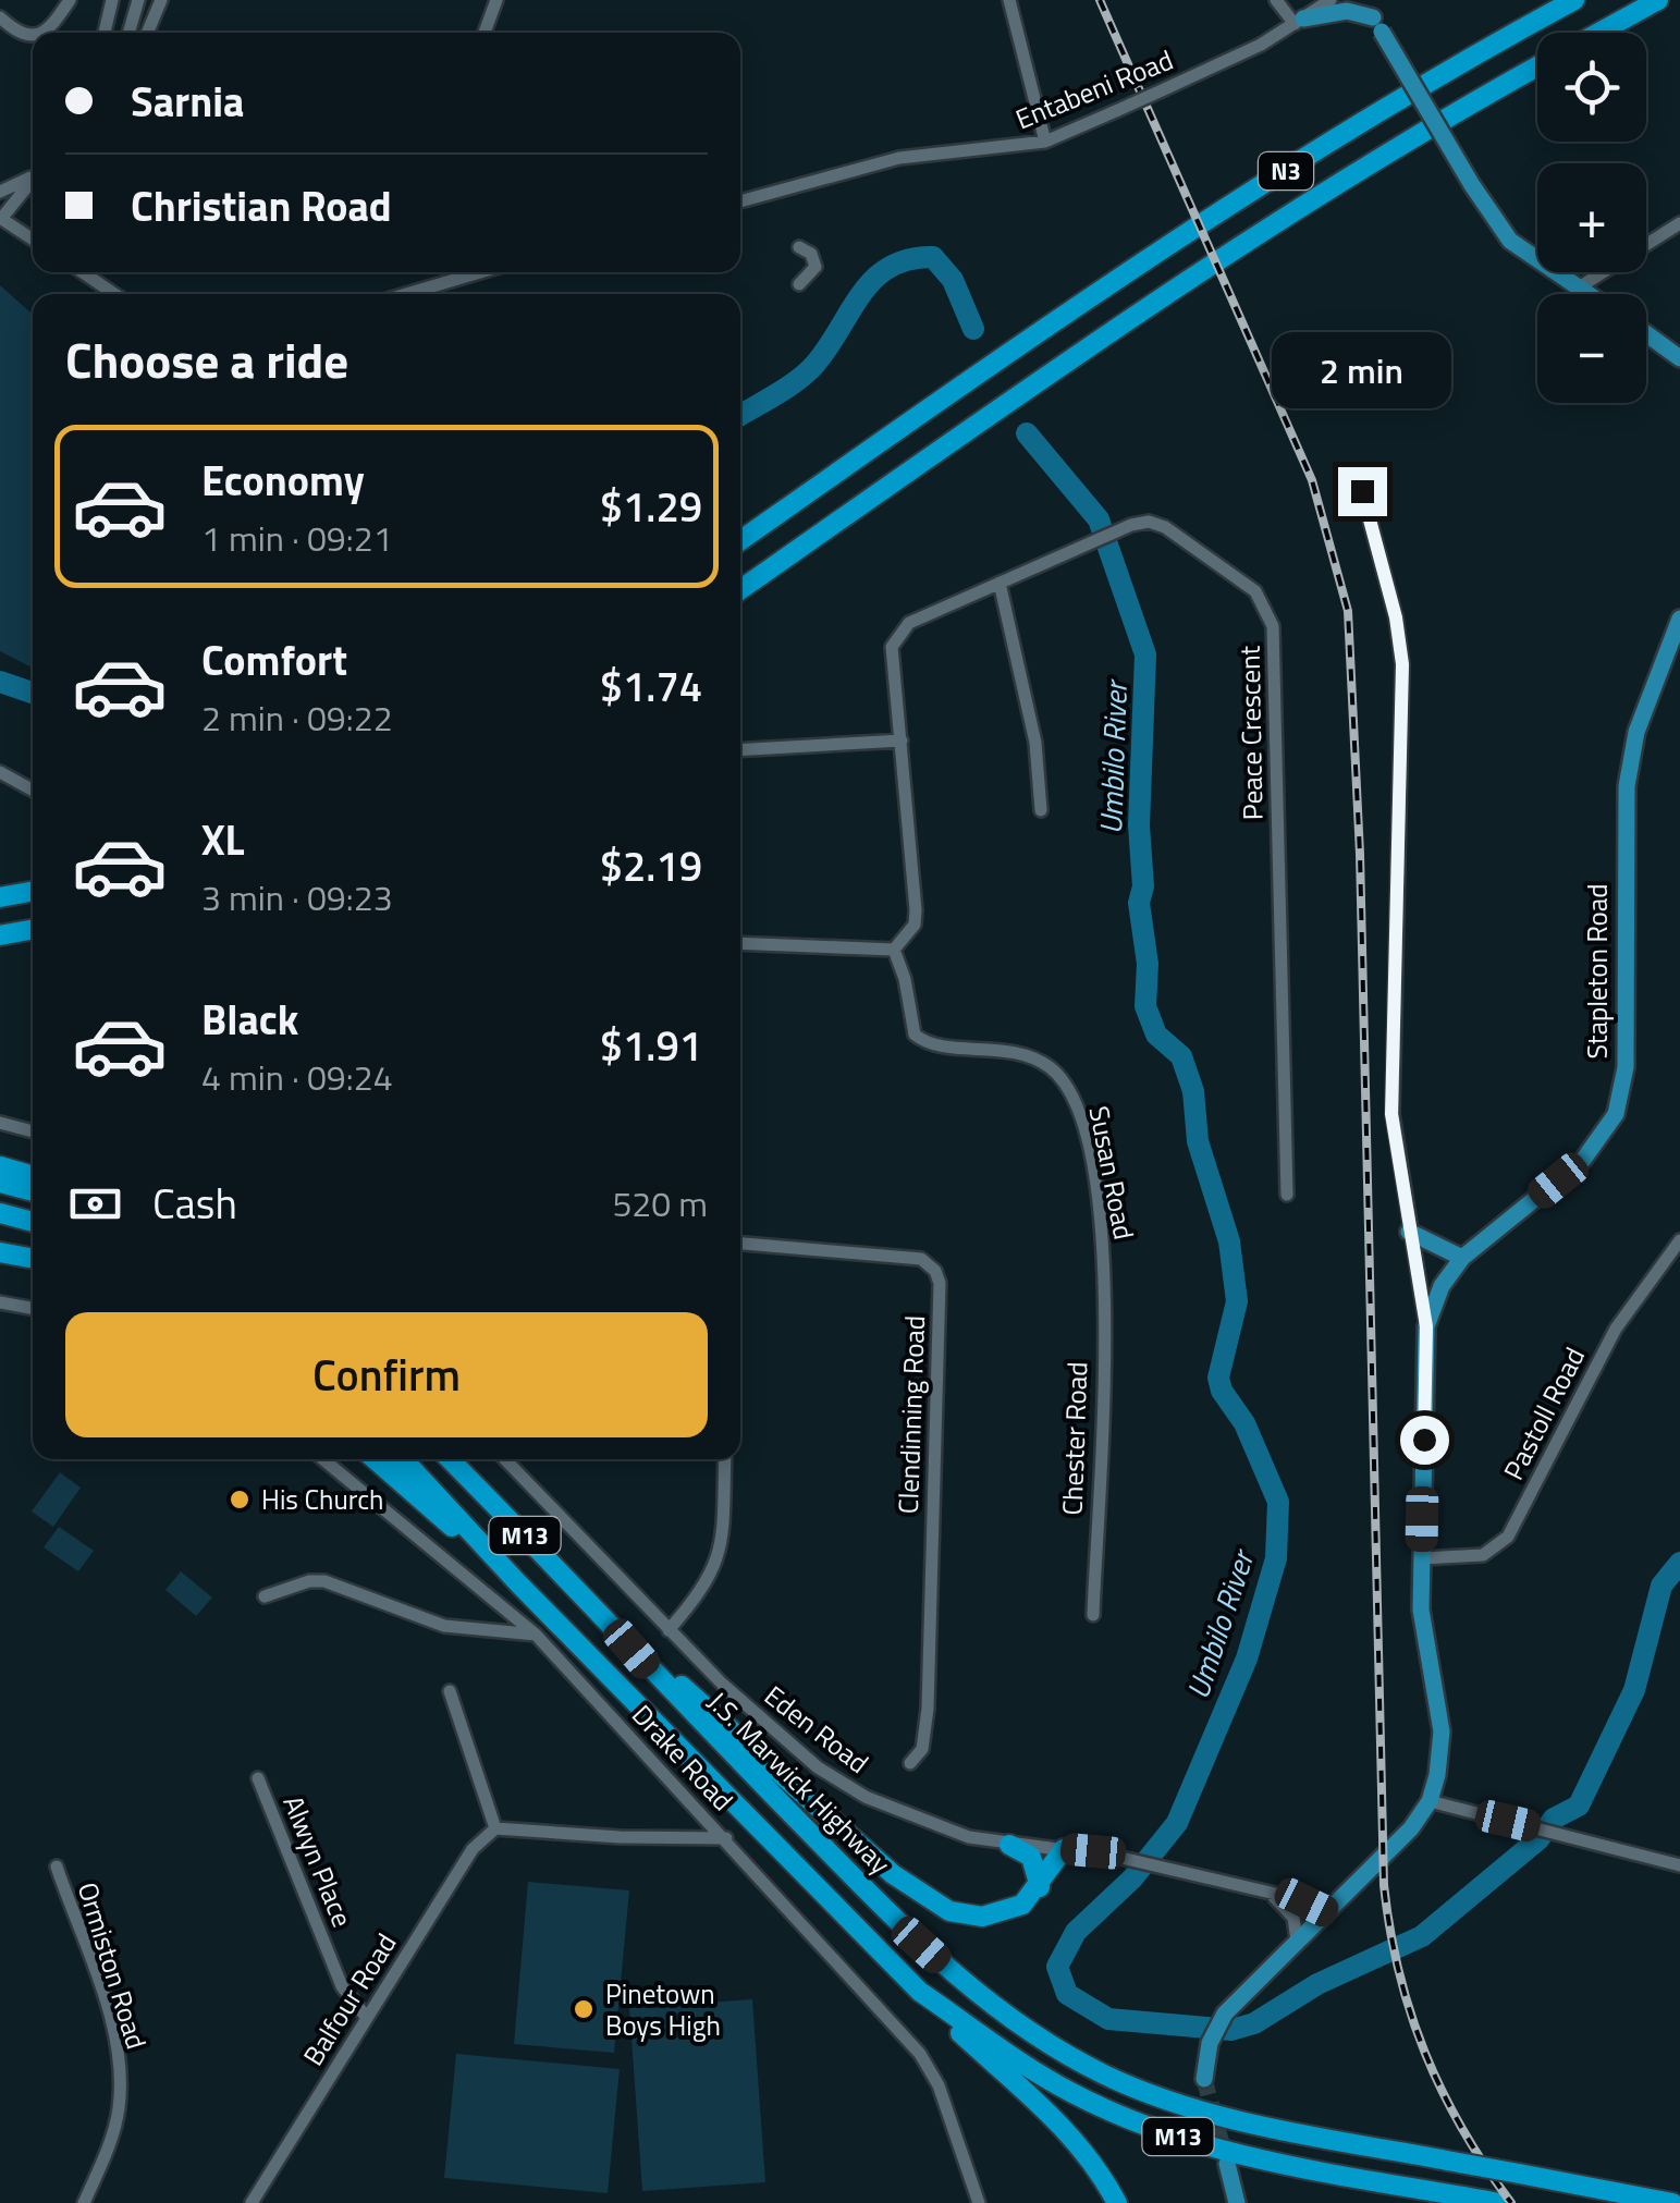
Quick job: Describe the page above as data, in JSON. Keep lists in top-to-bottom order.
{
  "streets": {
    "highway": ["N3", "M13", "J.S. Marwick Highway"],
    "main road": ["Stapleton Road"],
    "street": [
      "Entabeni Road",
      "Peace Crescent",
      "Susan Road",
      "Pastoll Road",
      "Clendinning Road",
      "Chester Road",
      "Eden Road",
      "Drake Road",
      "Alwyn Place",
      "Ormiston Road",
      "Balfour Road"
    ]
  },
  "crossings": [
    ["Stapleton Road", "Pastoll Road"],
    ["Stapleton Road", "Eden Road"],
    ["Susan Road", "Chester Road"],
    ["Alwyn Place", "Balfour Road"]
  ],
  "water": ["Umbilo River"],
  "places": ["His Church", "Pinetown Boys High"],
  "page": {
    "map_buttons": ["+", "−"],
    "banner": ["Sarnia", "Christian Road"],
    "heading": "Choose a ride",
    "bubble": "2 min",
    "list": [
      {
        "name": "Economy",
        "note": "1 min · 09:21",
        "value": "$1.29"
      },
      {
        "name": "Comfort",
        "note": "2 min · 09:22",
        "value": "$1.74"
      },
      {
        "name": "XL",
        "note": "3 min · 09:23",
        "value": "$2.19"
      },
      {
        "name": "Black",
        "note": "4 min · 09:24",
        "value": "$1.91"
      }
    ],
    "pay": ["Cash", "520 m"],
    "buttons": "Confirm"
  }
}
